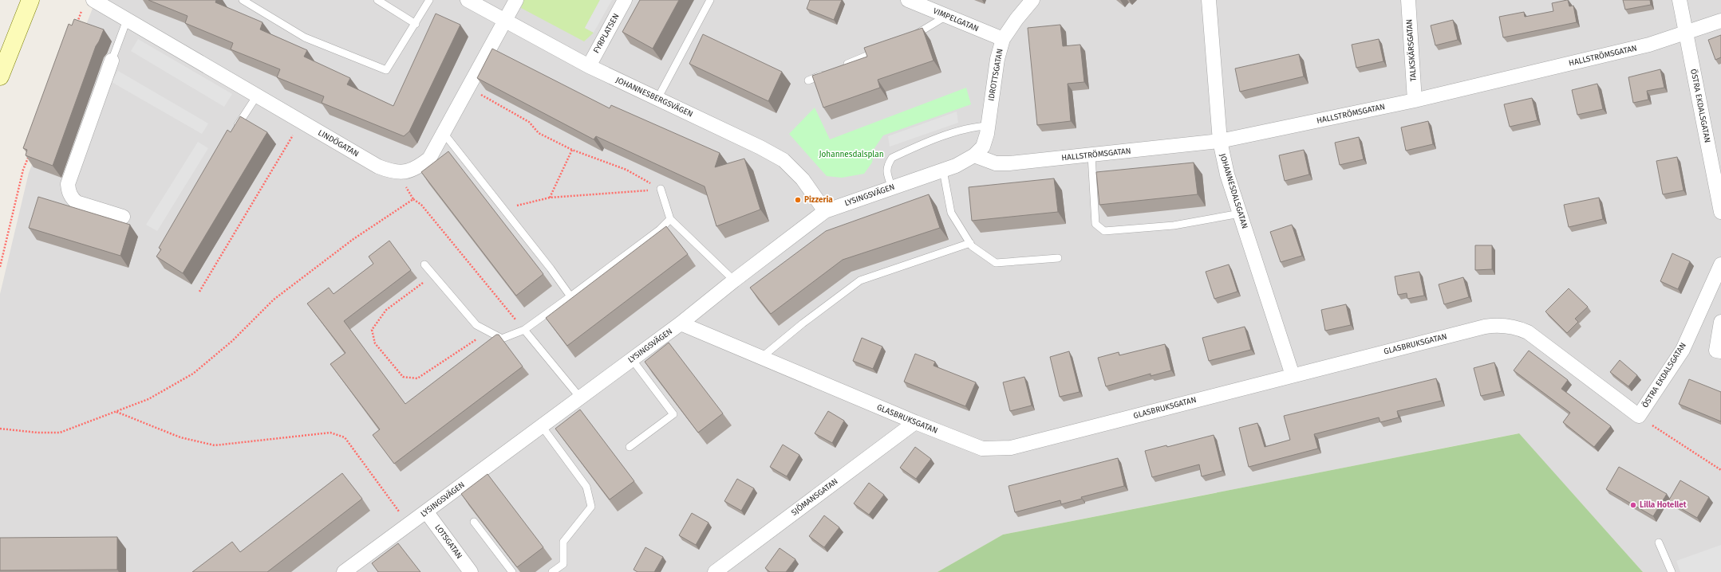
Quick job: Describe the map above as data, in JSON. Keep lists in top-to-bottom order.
{
  "streets": {
    "street": [
      "VIMPELGATAN",
      "FYRPLATSEN",
      "TALKSKÄRSGATAN",
      "HALLSTRÖMSGATAN",
      "IDROTTSGATAN",
      "JOHANNESBERGSVÄGEN",
      "ÖSTRA EKDALSGATAN",
      "LINDÖGATAN",
      "JOHANNESDALSGATAN",
      "LYSINGSVÄGEN",
      "GLASBRUKSGATAN",
      "SJÖMANSGATAN",
      "LOTSGATAN"
    ]
  },
  "crossings": [
    ["VIMPELGATAN", "IDROTTSGATAN"],
    ["FYRPLATSEN", "JOHANNESBERGSVÄGEN"],
    ["TALKSKÄRSGATAN", "HALLSTRÖMSGATAN"],
    ["HALLSTRÖMSGATAN", "IDROTTSGATAN"],
    ["HALLSTRÖMSGATAN", "ÖSTRA EKDALSGATAN"],
    ["HALLSTRÖMSGATAN", "JOHANNESDALSGATAN"],
    ["HALLSTRÖMSGATAN", "LYSINGSVÄGEN"],
    ["IDROTTSGATAN", "LYSINGSVÄGEN"],
    ["JOHANNESBERGSVÄGEN", "LINDÖGATAN"],
    ["JOHANNESBERGSVÄGEN", "LYSINGSVÄGEN"],
    ["ÖSTRA EKDALSGATAN", "GLASBRUKSGATAN"],
    ["JOHANNESDALSGATAN", "GLASBRUKSGATAN"],
    ["LYSINGSVÄGEN", "GLASBRUKSGATAN"],
    ["LYSINGSVÄGEN", "LOTSGATAN"],
    ["GLASBRUKSGATAN", "SJÖMANSGATAN"]
  ],
  "parks": ["Johannesdalsplan"],
  "places": ["Pizzeria", "Lilla Hotellet"]
}
